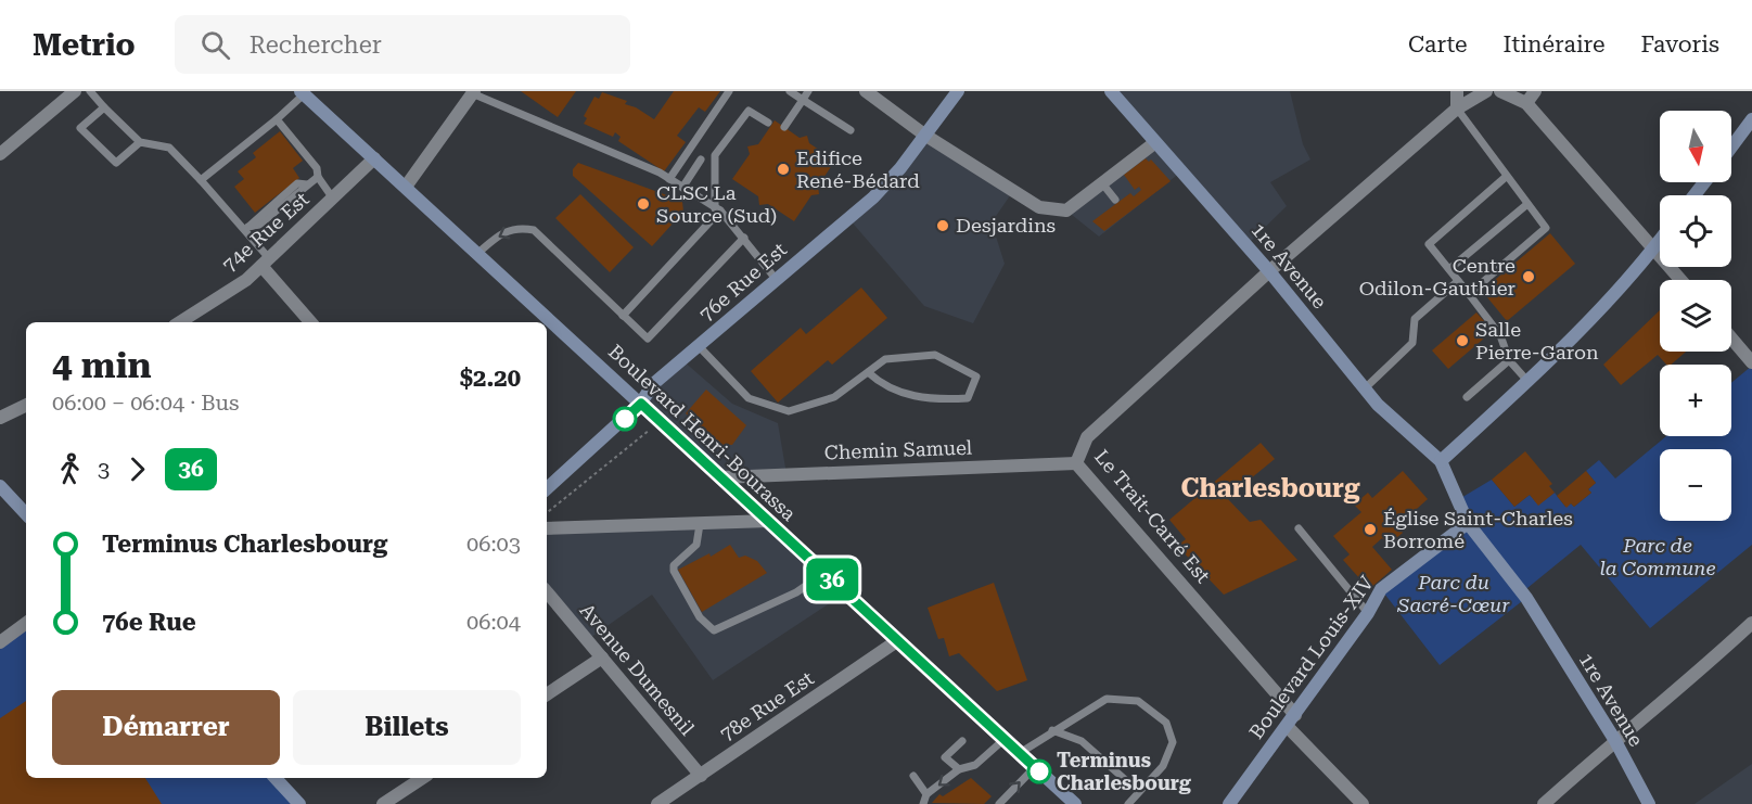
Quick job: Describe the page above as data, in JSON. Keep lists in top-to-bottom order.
{
  "streets": {
    "main road": [
      "1re Avenue",
      "76e Rue Est",
      "Boulevard Henri-Bourassa",
      "Boulevard Louis-XIV"
    ],
    "street": [
      "74e Rue Est",
      "Chemin Samuel",
      "Le Trait-Carré Est",
      "Avenue Dumesnil",
      "78e Rue Est"
    ]
  },
  "crossings": [
    ["74e Rue Est", "Boulevard Henri-Bourassa"],
    ["1re Avenue", "Le Trait-Carré Est"],
    ["1re Avenue", "Boulevard Louis-XIV"],
    ["76e Rue Est", "Boulevard Henri-Bourassa"],
    ["Boulevard Henri-Bourassa", "Chemin Samuel"],
    ["Boulevard Henri-Bourassa", "78e Rue Est"],
    ["Chemin Samuel", "Le Trait-Carré Est"],
    ["Le Trait-Carré Est", "Boulevard Louis-XIV"],
    ["Avenue Dumesnil", "78e Rue Est"]
  ],
  "districts": ["Charlesbourg"],
  "parks": ["Parc de la Commune", "Parc du Sacré-Cœur"],
  "places": [
    "Edifice René-Bédard",
    "CLSC La Source (Sud)",
    "Desjardins",
    "Centre Odilon-Gauthier",
    "Salle Pierre-Garon",
    "Église Saint-Charles Borromé",
    "Terminus Charlesbourg"
  ],
  "lines": ["bus line 36"],
  "north": "bottom",
  "page": {
    "header": "Metrio",
    "search": "Rechercher",
    "nav": ["Carte", "Itinéraire", "Favoris"],
    "on_map": "36",
    "map_buttons": ["+", "−"],
    "heading": ["4 min", "06:00 – 06:04 · Bus", "$2.20"],
    "legs": ["3", "36"],
    "list": [
      {
        "name": "Terminus Charlesbourg",
        "value": "06:03"
      },
      {
        "name": "76e Rue",
        "value": "06:04"
      }
    ],
    "buttons": ["Démarrer", "Billets"]
  }
}
